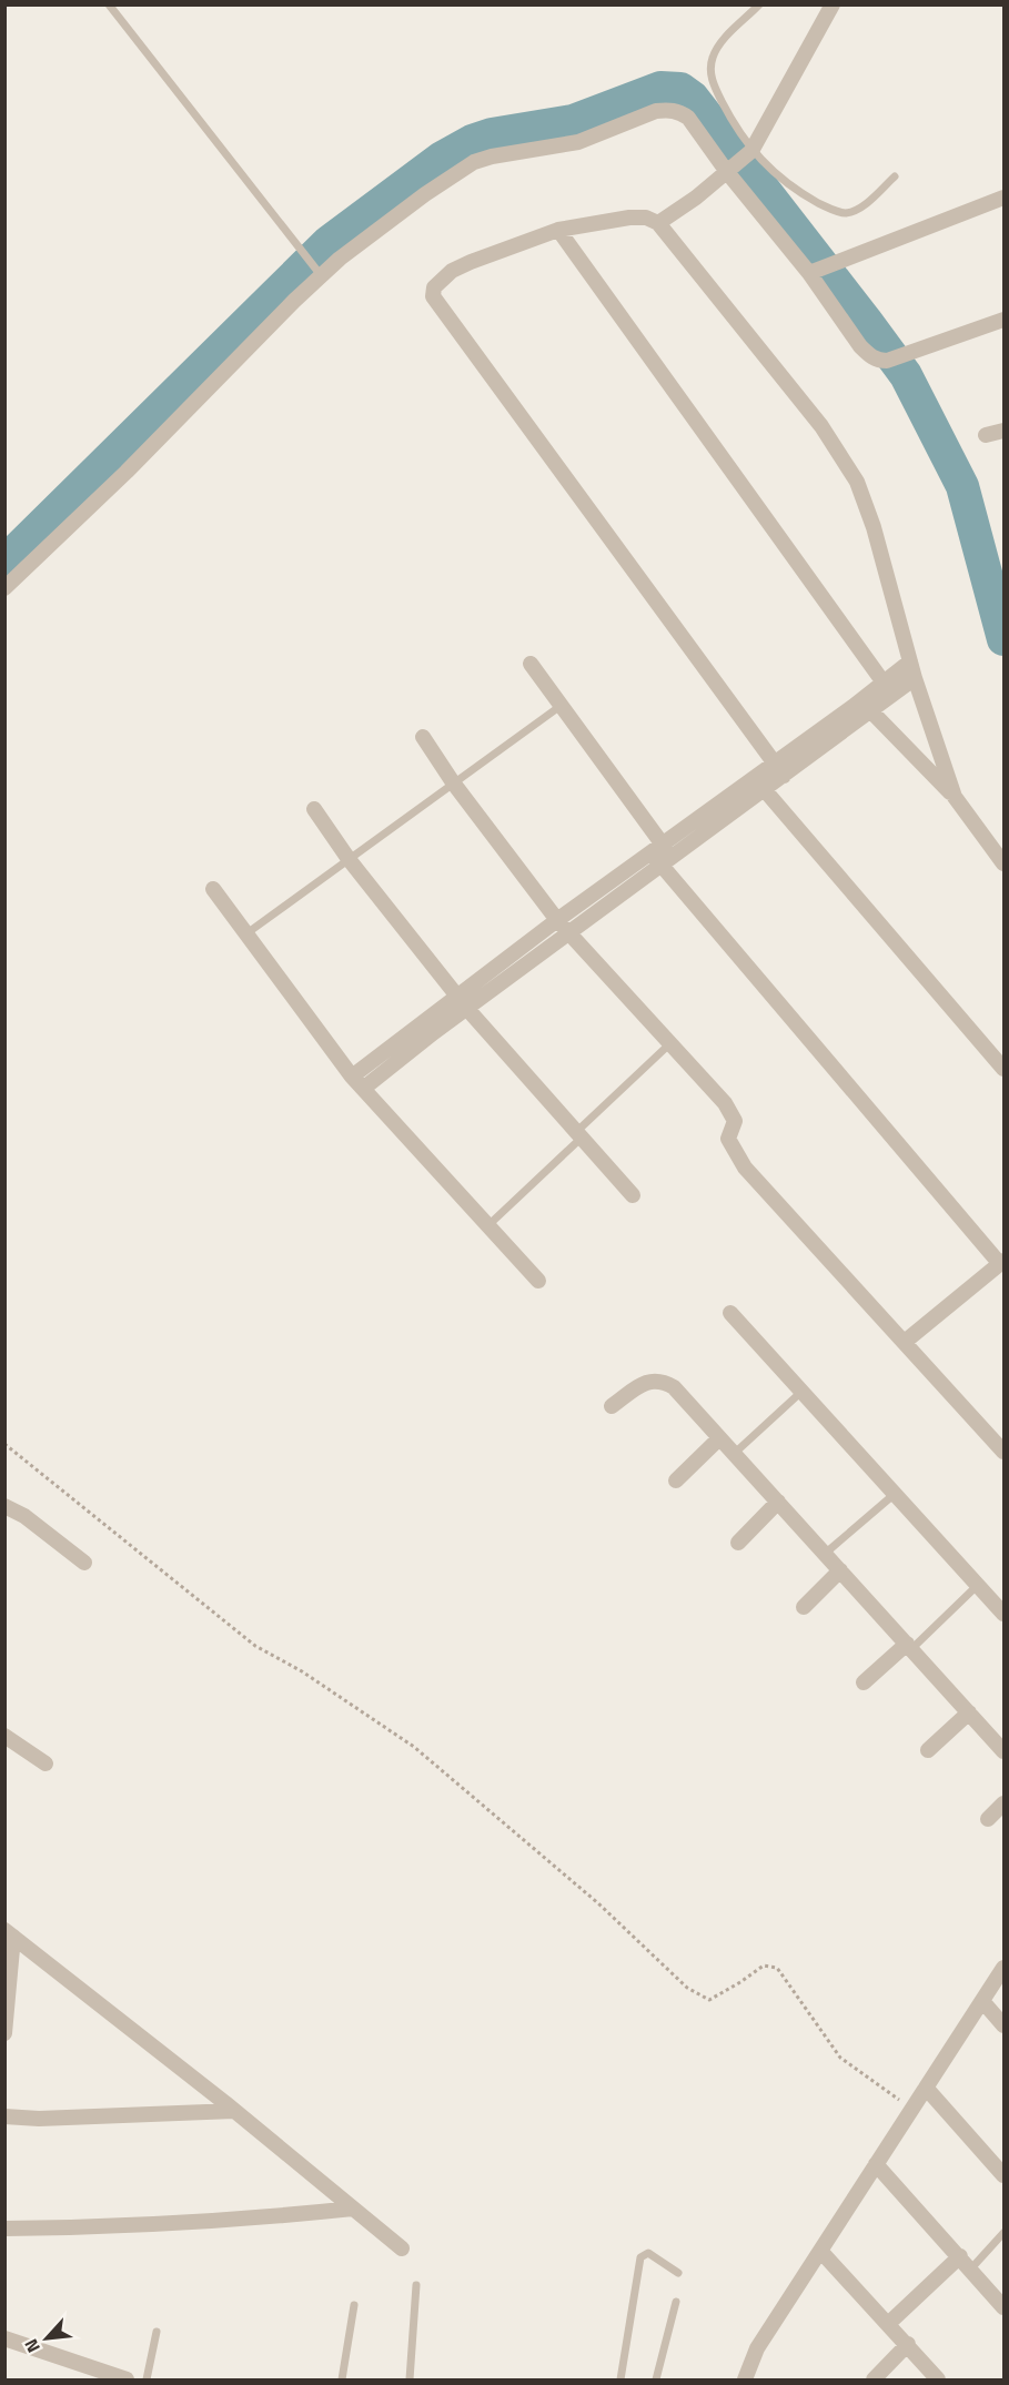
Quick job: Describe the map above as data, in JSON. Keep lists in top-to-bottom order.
{
  "north": "bottom left"
}
